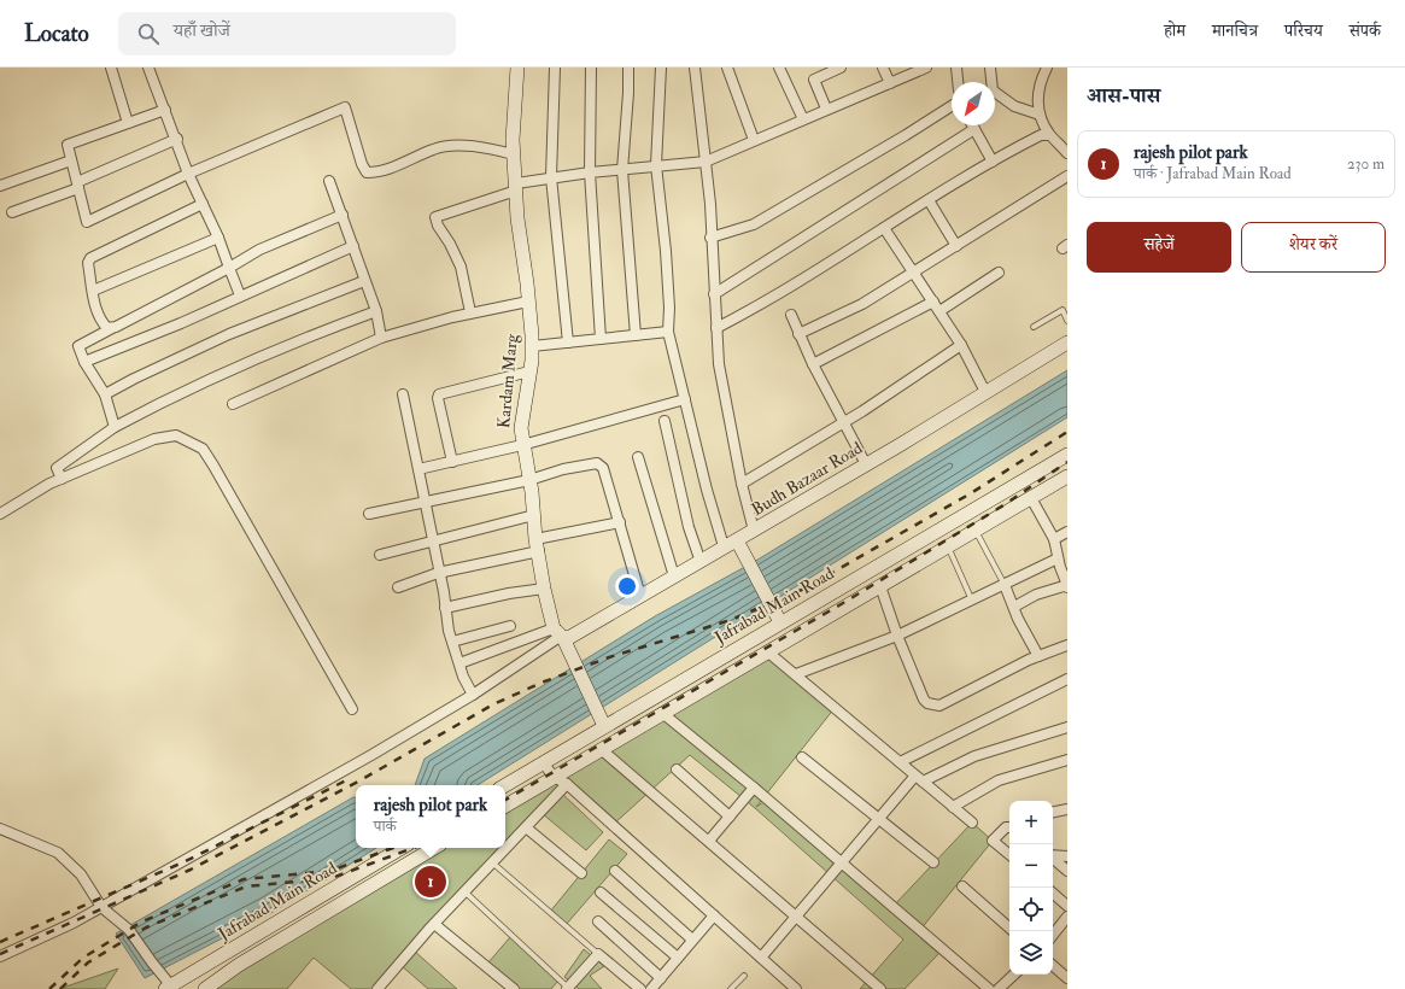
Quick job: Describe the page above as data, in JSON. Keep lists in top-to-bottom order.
{
  "streets": {
    "main road": ["Kardam Marg", "Budh Bazaar Road", "Jafrabad Main Road"]
  },
  "crossings": [
    ["Kardam Marg", "Budh Bazaar Road"],
    ["Kardam Marg", "Jafrabad Main Road"]
  ],
  "north": "bottom left",
  "page": {
    "header": "Locato",
    "search": "यहाँ खोजें",
    "nav": [
      "होम",
      "मानचित्र",
      "परिचय",
      "संपर्क"
    ],
    "heading": "आस-पास",
    "list": [
      {
        "mark": "1",
        "name": "rajesh pilot park",
        "note": "पार्क · Jafrabad Main Road",
        "value": "230 m"
      }
    ],
    "buttons": ["सहेजें", "शेयर करें"],
    "popup": ["rajesh pilot park", "पार्क"],
    "map_buttons": ["+", "−"],
    "pins": "1"
  }
}
